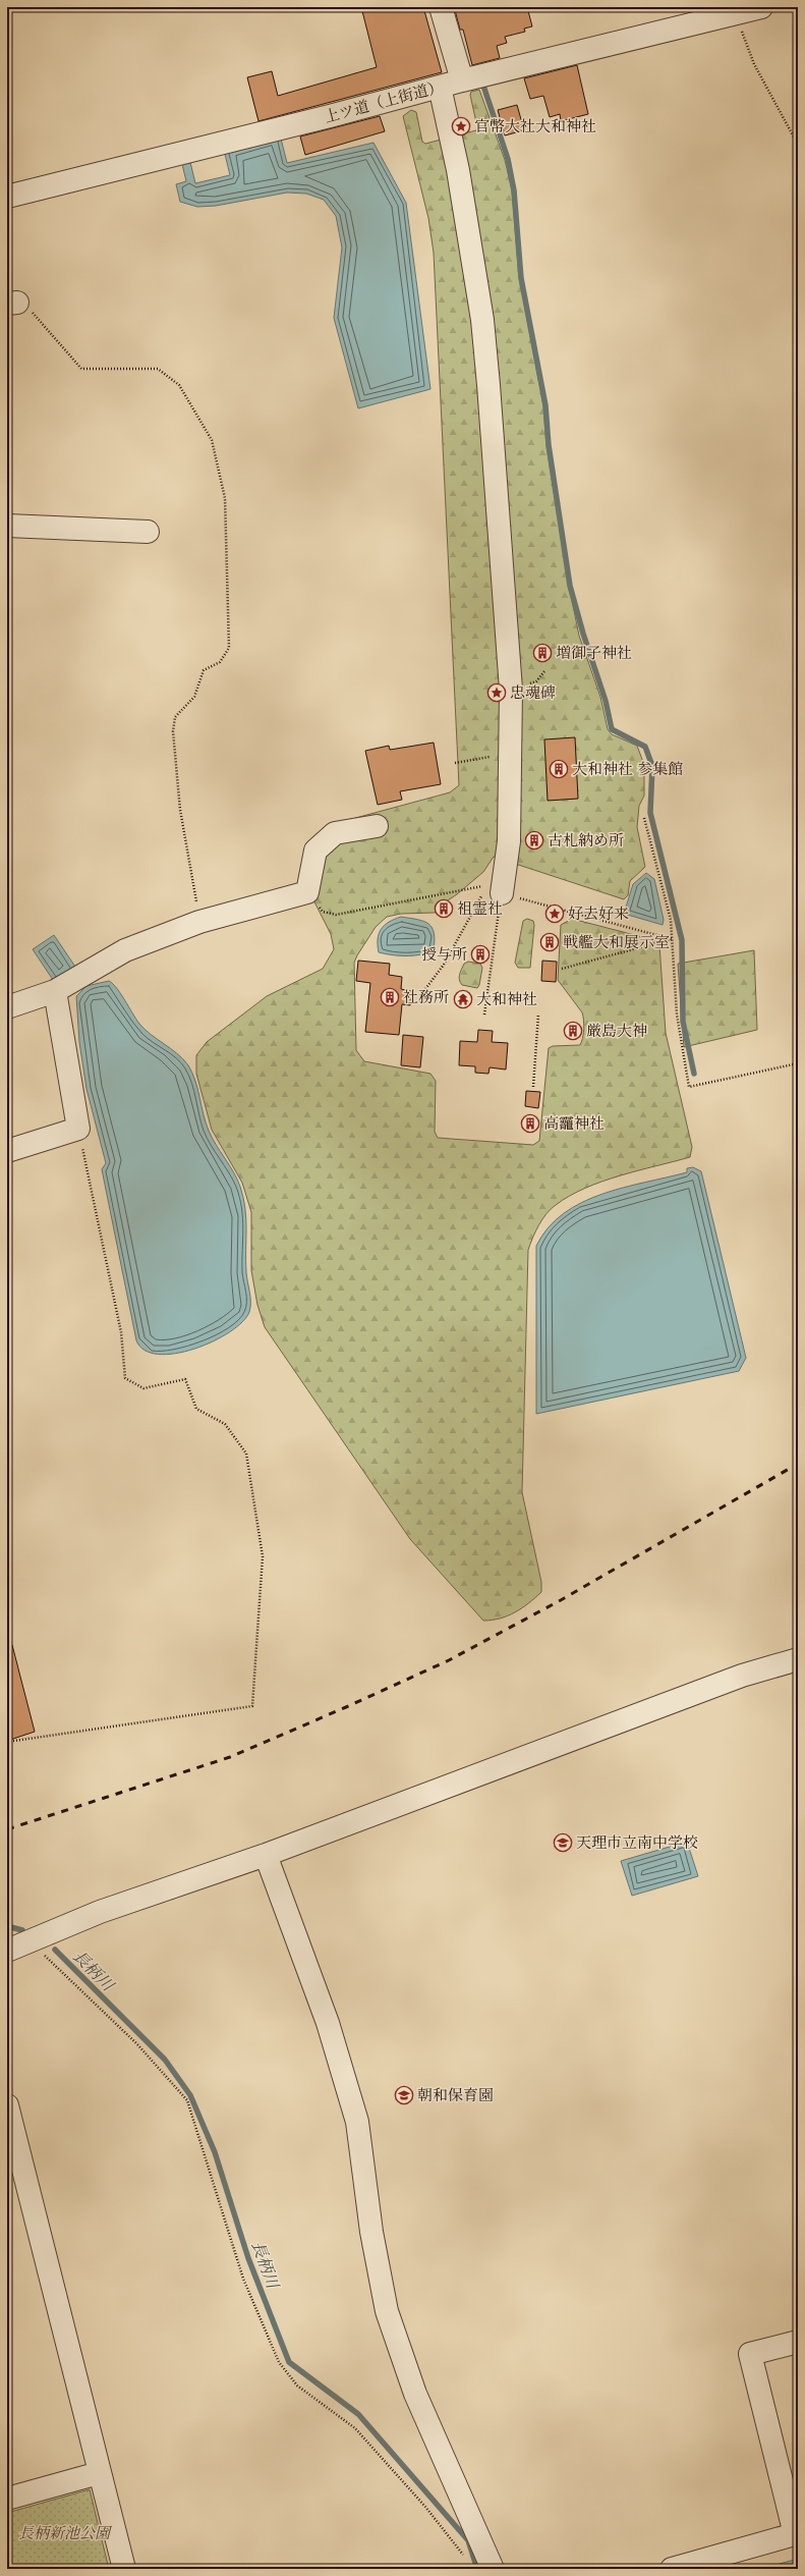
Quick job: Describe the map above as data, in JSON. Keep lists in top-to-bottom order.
{
  "streets": {
    "street": ["上ツ道（上街道）"]
  },
  "water": ["長柄川"],
  "parks": ["長柄新池公園"],
  "places": {
    "place": ["官幣大社大和神社", "忠魂碑", "好去好来"],
    "building": [
      "増御子神社",
      "大和神社 参集館",
      "古札納め所",
      "祖霊社",
      "戦艦大和展示室",
      "授与所",
      "社務所",
      "厳島大神",
      "高龗神社"
    ],
    "temple": ["大和神社"],
    "school or university": ["天理市立南中学校", "朝和保育園"]
  }
}
